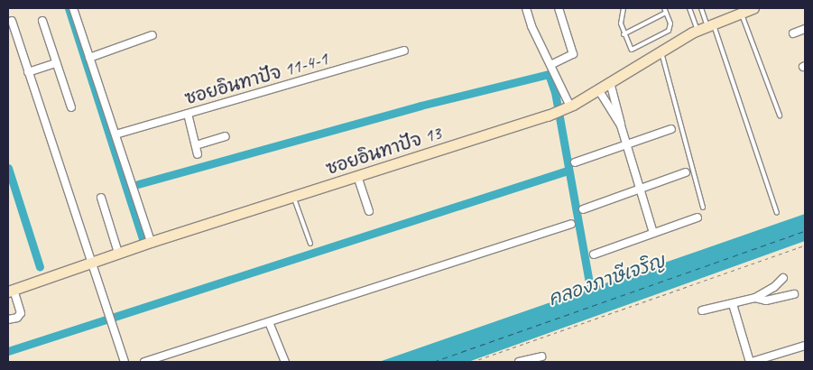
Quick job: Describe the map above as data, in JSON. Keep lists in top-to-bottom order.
{
  "streets": {
    "street": ["ซอยอินทาปัจ 11-4-1", "ซอยอินทาปัจ 13"]
  },
  "water": ["คลองภาษีเจริญ"]
}
